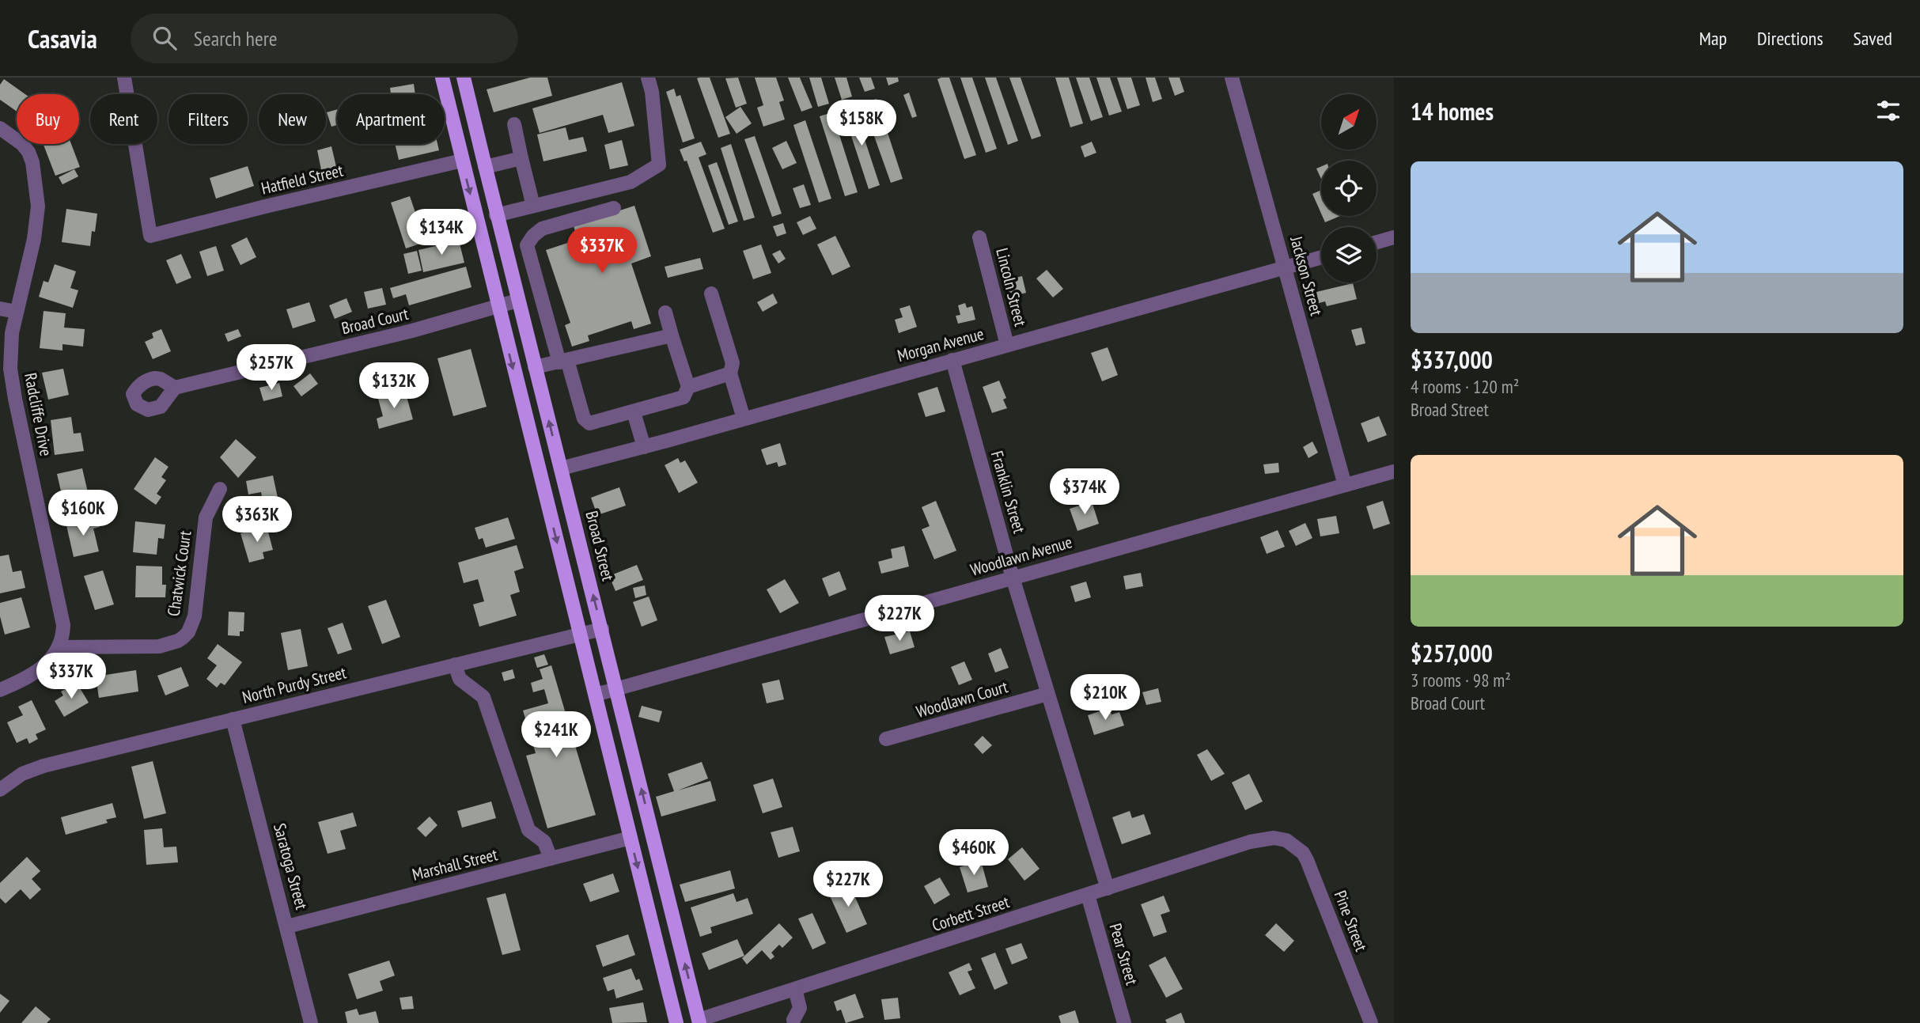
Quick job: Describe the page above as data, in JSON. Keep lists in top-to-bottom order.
{
  "streets": {
    "main road": ["Broad Street"],
    "street": [
      "Hatfield Street",
      "Jackson Street",
      "Lincoln Street",
      "Broad Court",
      "Morgan Avenue",
      "Radcliffe Drive",
      "Franklin Street",
      "Woodlawn Avenue",
      "Chatwick Court",
      "North Purdy Street",
      "Woodlawn Court",
      "Marshall Street",
      "Saratoga Street",
      "Corbett Street",
      "Pine Street",
      "Pear Street"
    ]
  },
  "crossings": [
    ["Jackson Street", "Morgan Avenue"],
    ["Jackson Street", "Woodlawn Avenue"],
    ["Lincoln Street", "Morgan Avenue"],
    ["Broad Court", "Broad Street"],
    ["Morgan Avenue", "Franklin Street"],
    ["Morgan Avenue", "Broad Street"],
    ["Radcliffe Drive", "Chatwick Court"],
    ["Franklin Street", "Woodlawn Avenue"],
    ["Franklin Street", "Woodlawn Court"],
    ["Franklin Street", "Corbett Street"],
    ["Broad Street", "Woodlawn Avenue"],
    ["Broad Street", "North Purdy Street"],
    ["Broad Street", "Corbett Street"],
    ["North Purdy Street", "Saratoga Street"],
    ["Marshall Street", "Saratoga Street"],
    ["Corbett Street", "Pine Street"],
    ["Corbett Street", "Pear Street"]
  ],
  "north": "top right",
  "page": {
    "header": "Casavia",
    "search": "Search here",
    "nav": ["Map", "Directions", "Saved"],
    "heading": "14 homes",
    "chip": [
      "Buy",
      "Rent",
      "Filters",
      "New",
      "Apartment"
    ],
    "price": [
      "$158K",
      "$134K",
      "$337K",
      "$257K",
      "$132K",
      "$374K",
      "$160K",
      "$363K",
      "$227K",
      "$337K",
      "$210K",
      "$241K",
      "$460K",
      "$227K"
    ],
    "list": [
      {
        "name": "$337,000",
        "note": "4 rooms · 120 m² · Broad Street"
      },
      {
        "name": "$257,000",
        "note": "3 rooms · 98 m² · Broad Court"
      }
    ]
  }
}
